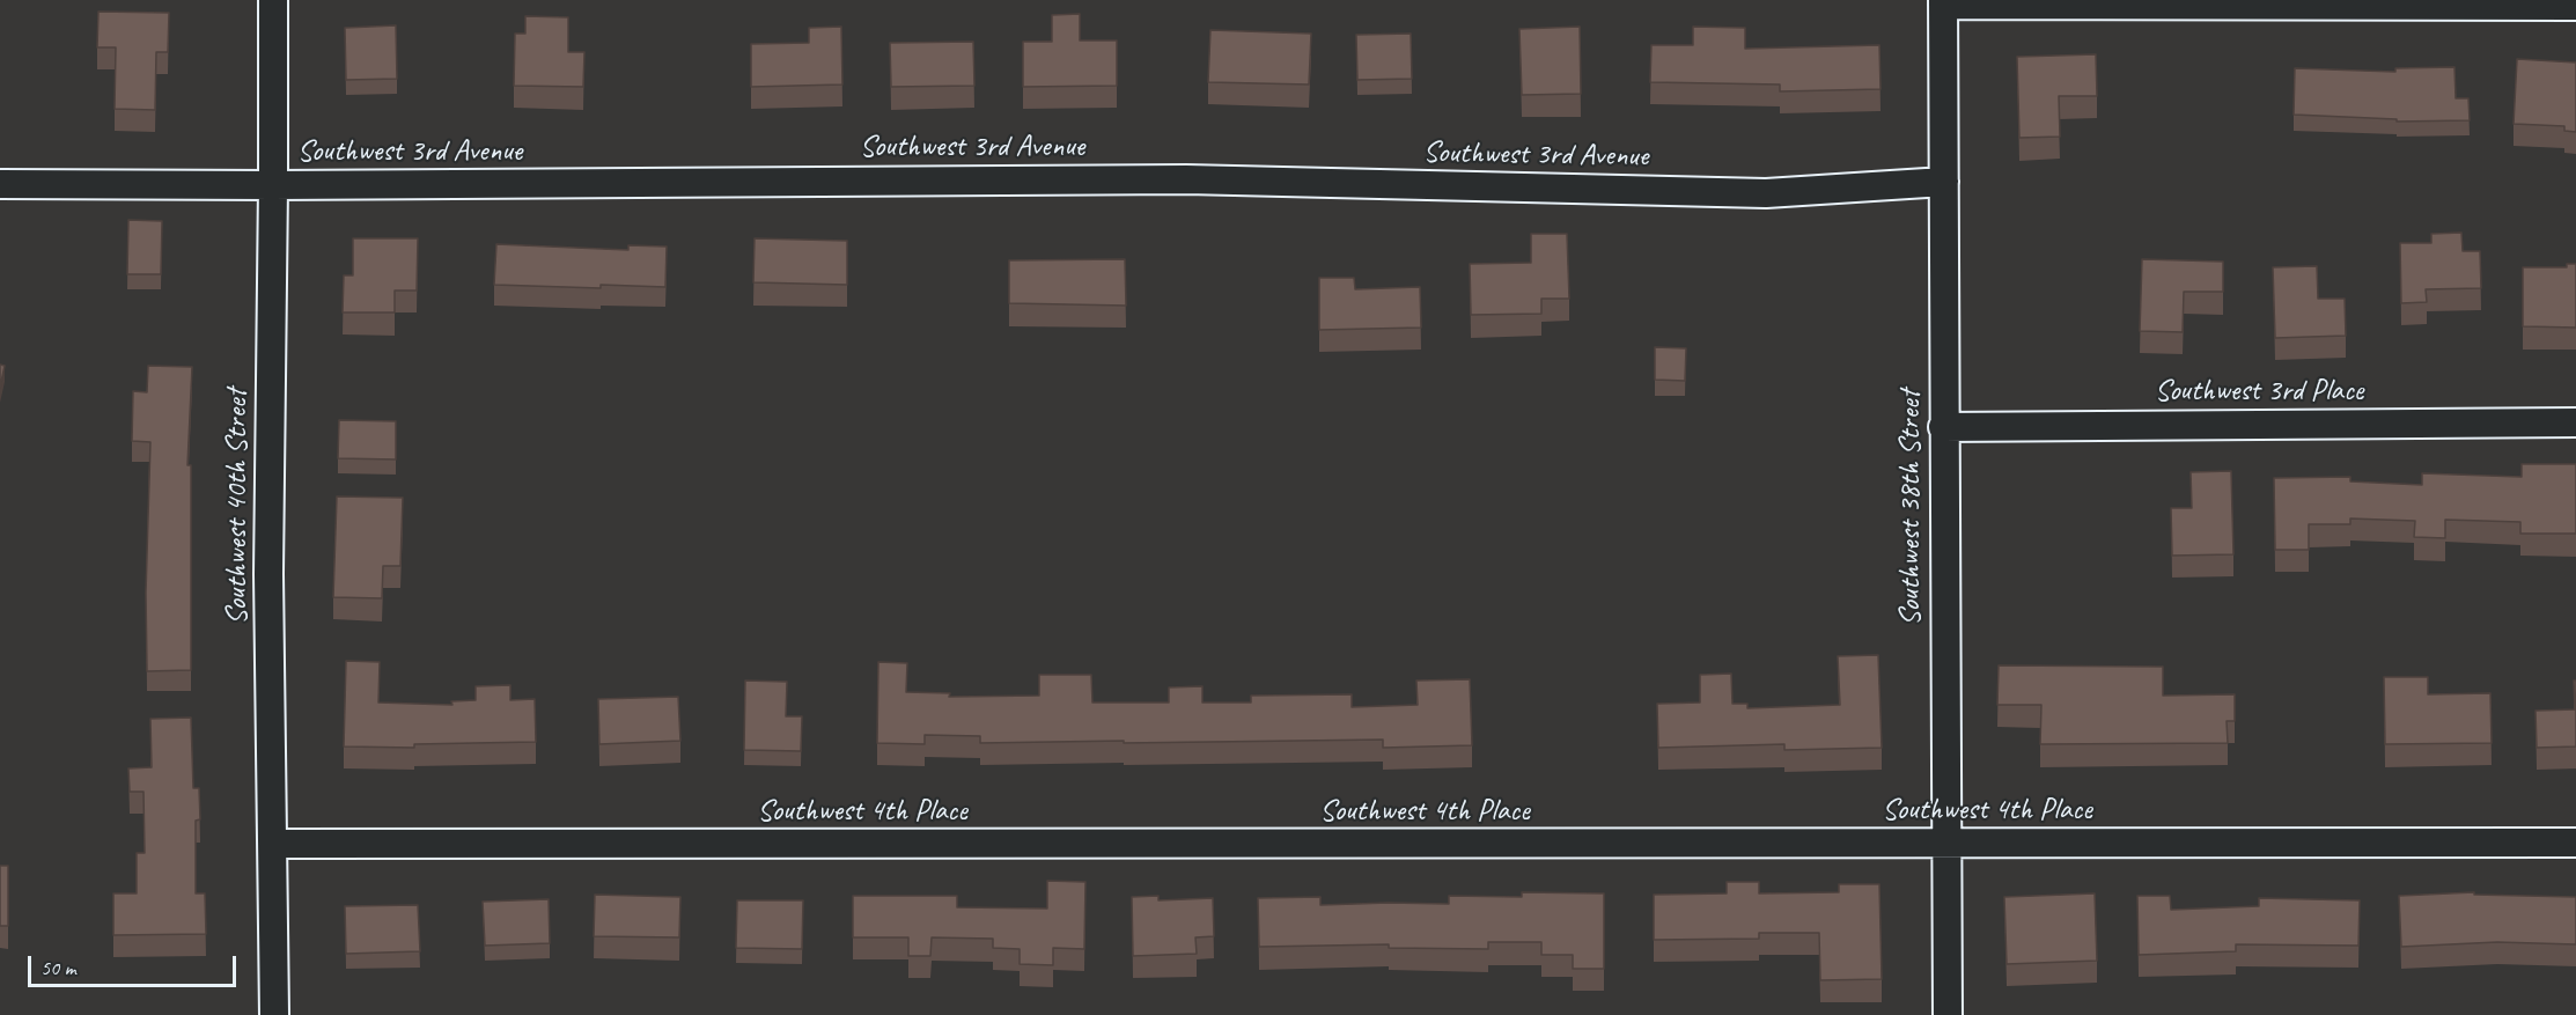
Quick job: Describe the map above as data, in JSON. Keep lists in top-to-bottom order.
{
  "streets": {
    "street": [
      "Southwest 3rd Avenue",
      "Southwest 3rd Place",
      "Southwest 40th Street",
      "Southwest 38th Street",
      "Southwest 4th Place"
    ]
  },
  "crossings": [
    ["Southwest 3rd Avenue", "Southwest 40th Street"],
    ["Southwest 3rd Avenue", "Southwest 38th Street"],
    ["Southwest 3rd Place", "Southwest 38th Street"],
    ["Southwest 40th Street", "Southwest 4th Place"],
    ["Southwest 38th Street", "Southwest 4th Place"]
  ],
  "scale_bar": "50 m"
}
